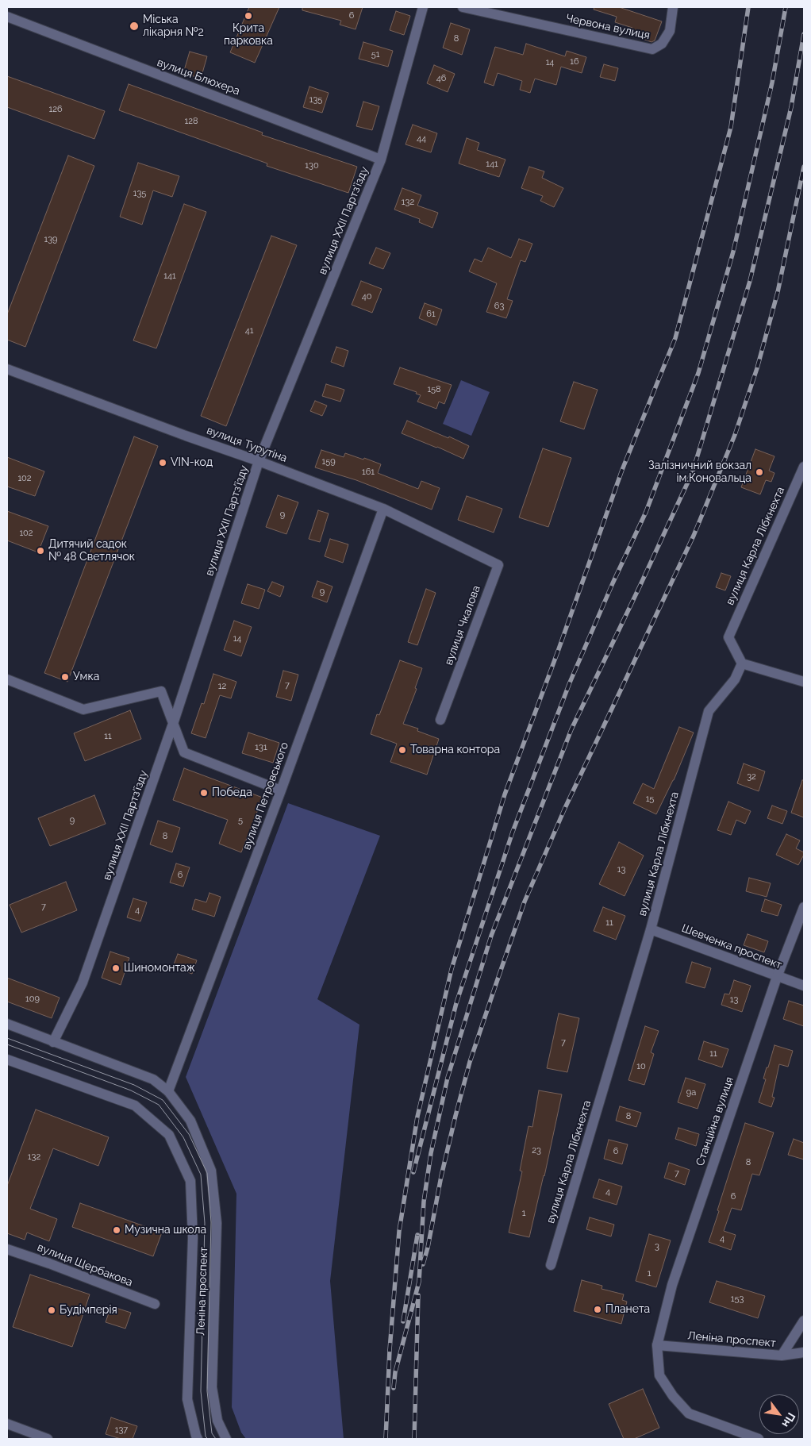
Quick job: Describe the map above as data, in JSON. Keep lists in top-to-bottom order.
{
  "streets": {
    "street": [
      "Червона вулиця",
      "вулиця Блюхера",
      "вулиця XXII Партз'їзду",
      "вулиця Турутіна",
      "вулиця Карла Лібкнехта",
      "вулиця Чкалова",
      "вулиця Петровського",
      "Шевченка проспект",
      "Станційна вулиця",
      "вулиця Щербакова",
      "Леніна проспект"
    ]
  },
  "crossings": [
    ["вулиця Блюхера", "вулиця XXII Партз'їзду"],
    ["вулиця XXII Партз'їзду", "вулиця Турутіна"],
    ["вулиця XXII Партз'їзду", "Леніна проспект"],
    ["вулиця Турутіна", "вулиця Чкалова"],
    ["вулиця Турутіна", "вулиця Петровського"],
    ["вулиця Карла Лібкнехта", "Шевченка проспект"],
    ["вулиця Петровського", "Леніна проспект"],
    ["Шевченка проспект", "Станційна вулиця"],
    ["Станційна вулиця", "Леніна проспект"]
  ],
  "places": [
    "Крита парковка",
    "Міська лікарня №2",
    "VIN-код",
    "Залізничний вокзал ім.Коновальца",
    "Дитячий садок № 48 Светлячок",
    "Умка",
    "Товарна контора",
    "Победа",
    "Шиномонтаж",
    "Музична школа",
    "Планета",
    "Будімперія"
  ],
  "house_numbers": [
    "6",
    "8",
    "51",
    "16",
    "14",
    "46",
    "135",
    "126",
    "128",
    "44",
    "141",
    "130",
    "135",
    "132",
    "139",
    "141",
    "40",
    "63",
    "61",
    "41",
    "158",
    "159",
    "161",
    "102",
    "9",
    "102",
    "9",
    "14",
    "7",
    "12",
    "11",
    "131",
    "32",
    "15",
    "9",
    "5",
    "8",
    "13",
    "6",
    "7",
    "4",
    "11",
    "109",
    "13",
    "7",
    "11",
    "10",
    "9а",
    "8",
    "23",
    "6",
    "132",
    "8",
    "7",
    "4",
    "6",
    "1",
    "4",
    "3",
    "1",
    "153",
    "137"
  ],
  "north": "bottom right"
}
